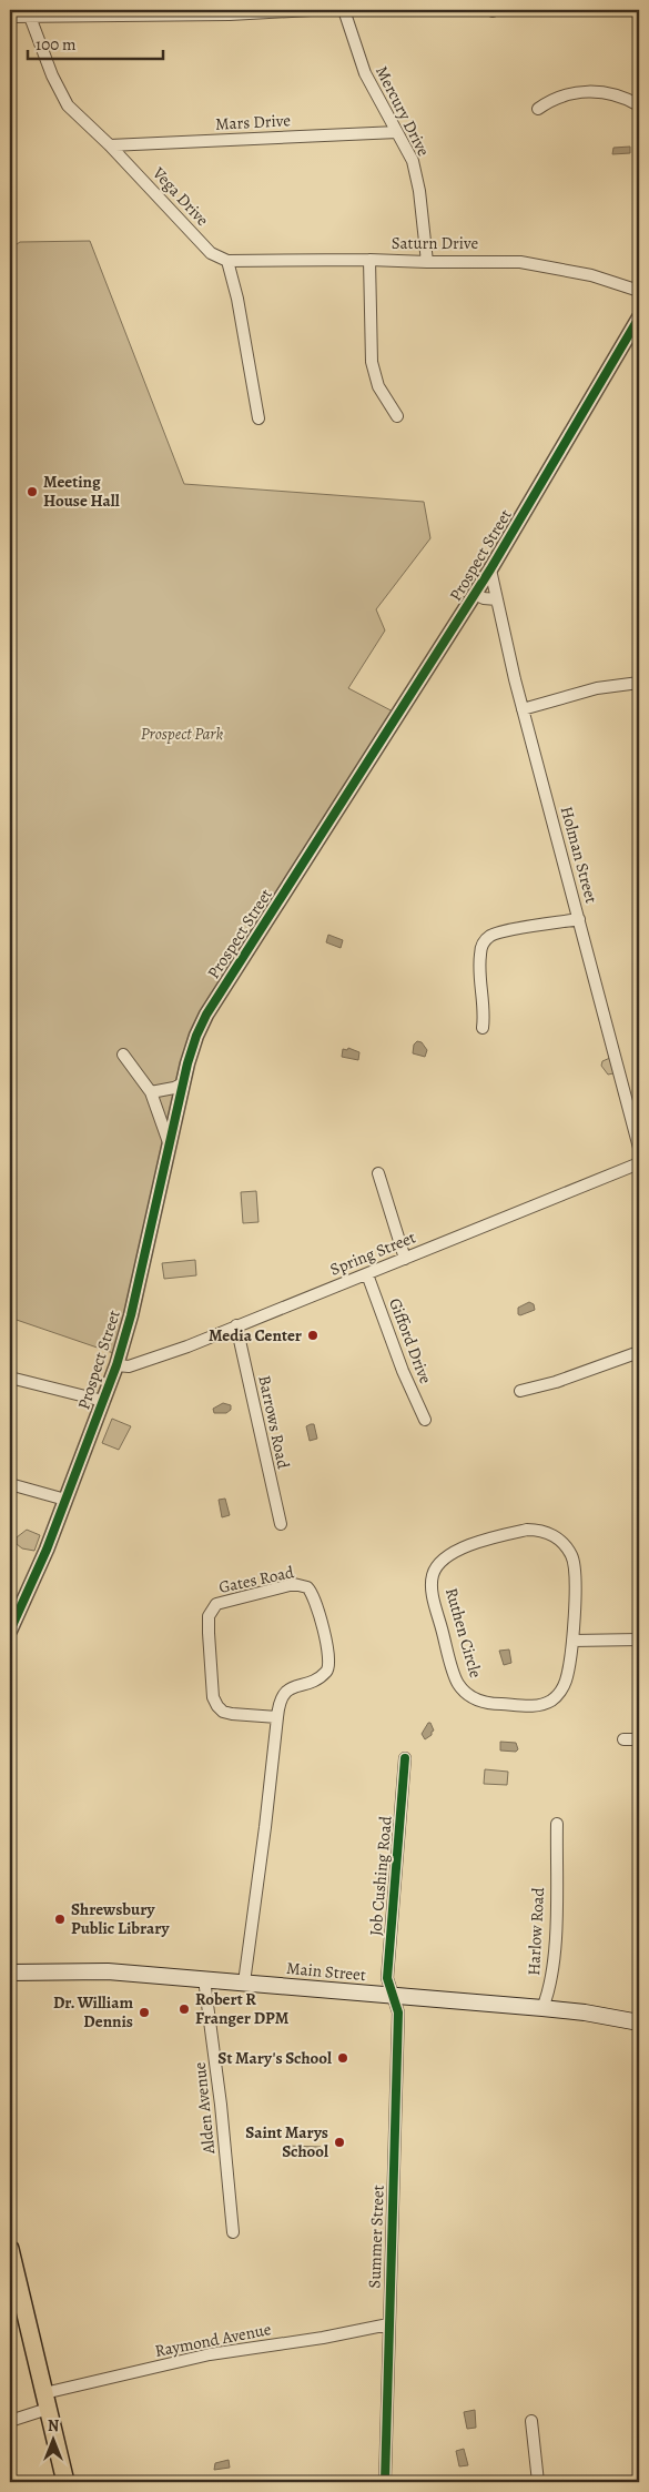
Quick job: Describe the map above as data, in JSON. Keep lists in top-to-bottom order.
{
  "streets": {
    "main road": ["Main Street"],
    "street": [
      "Mercury Drive",
      "Mars Drive",
      "Vega Drive",
      "Saturn Drive",
      "Prospect Street",
      "Holman Street",
      "Spring Street",
      "Gifford Drive",
      "Barrows Road",
      "Gates Road",
      "Ruthen Circle",
      "Job Cushing Road",
      "Harlow Road",
      "Alden Avenue",
      "Summer Street",
      "Raymond Avenue"
    ]
  },
  "crossings": [
    ["Mercury Drive", "Mars Drive"],
    ["Mercury Drive", "Saturn Drive"],
    ["Mars Drive", "Vega Drive"],
    ["Vega Drive", "Saturn Drive"],
    ["Prospect Street", "Holman Street"],
    ["Prospect Street", "Spring Street"],
    ["Spring Street", "Gifford Drive"],
    ["Spring Street", "Barrows Road"],
    ["Gates Road", "Main Street"],
    ["Job Cushing Road", "Main Street"],
    ["Job Cushing Road", "Summer Street"],
    ["Harlow Road", "Main Street"],
    ["Main Street", "Alden Avenue"],
    ["Main Street", "Summer Street"],
    ["Summer Street", "Raymond Avenue"]
  ],
  "parks": ["Prospect Park"],
  "places": [
    "Meeting House Hall",
    "Media Center",
    "Shrewsbury Public Library",
    "Robert R Franger DPM",
    "Dr. William Dennis",
    "St Mary's School",
    "Saint Marys School"
  ],
  "scale_bar": "100 m",
  "north": "top"
}
